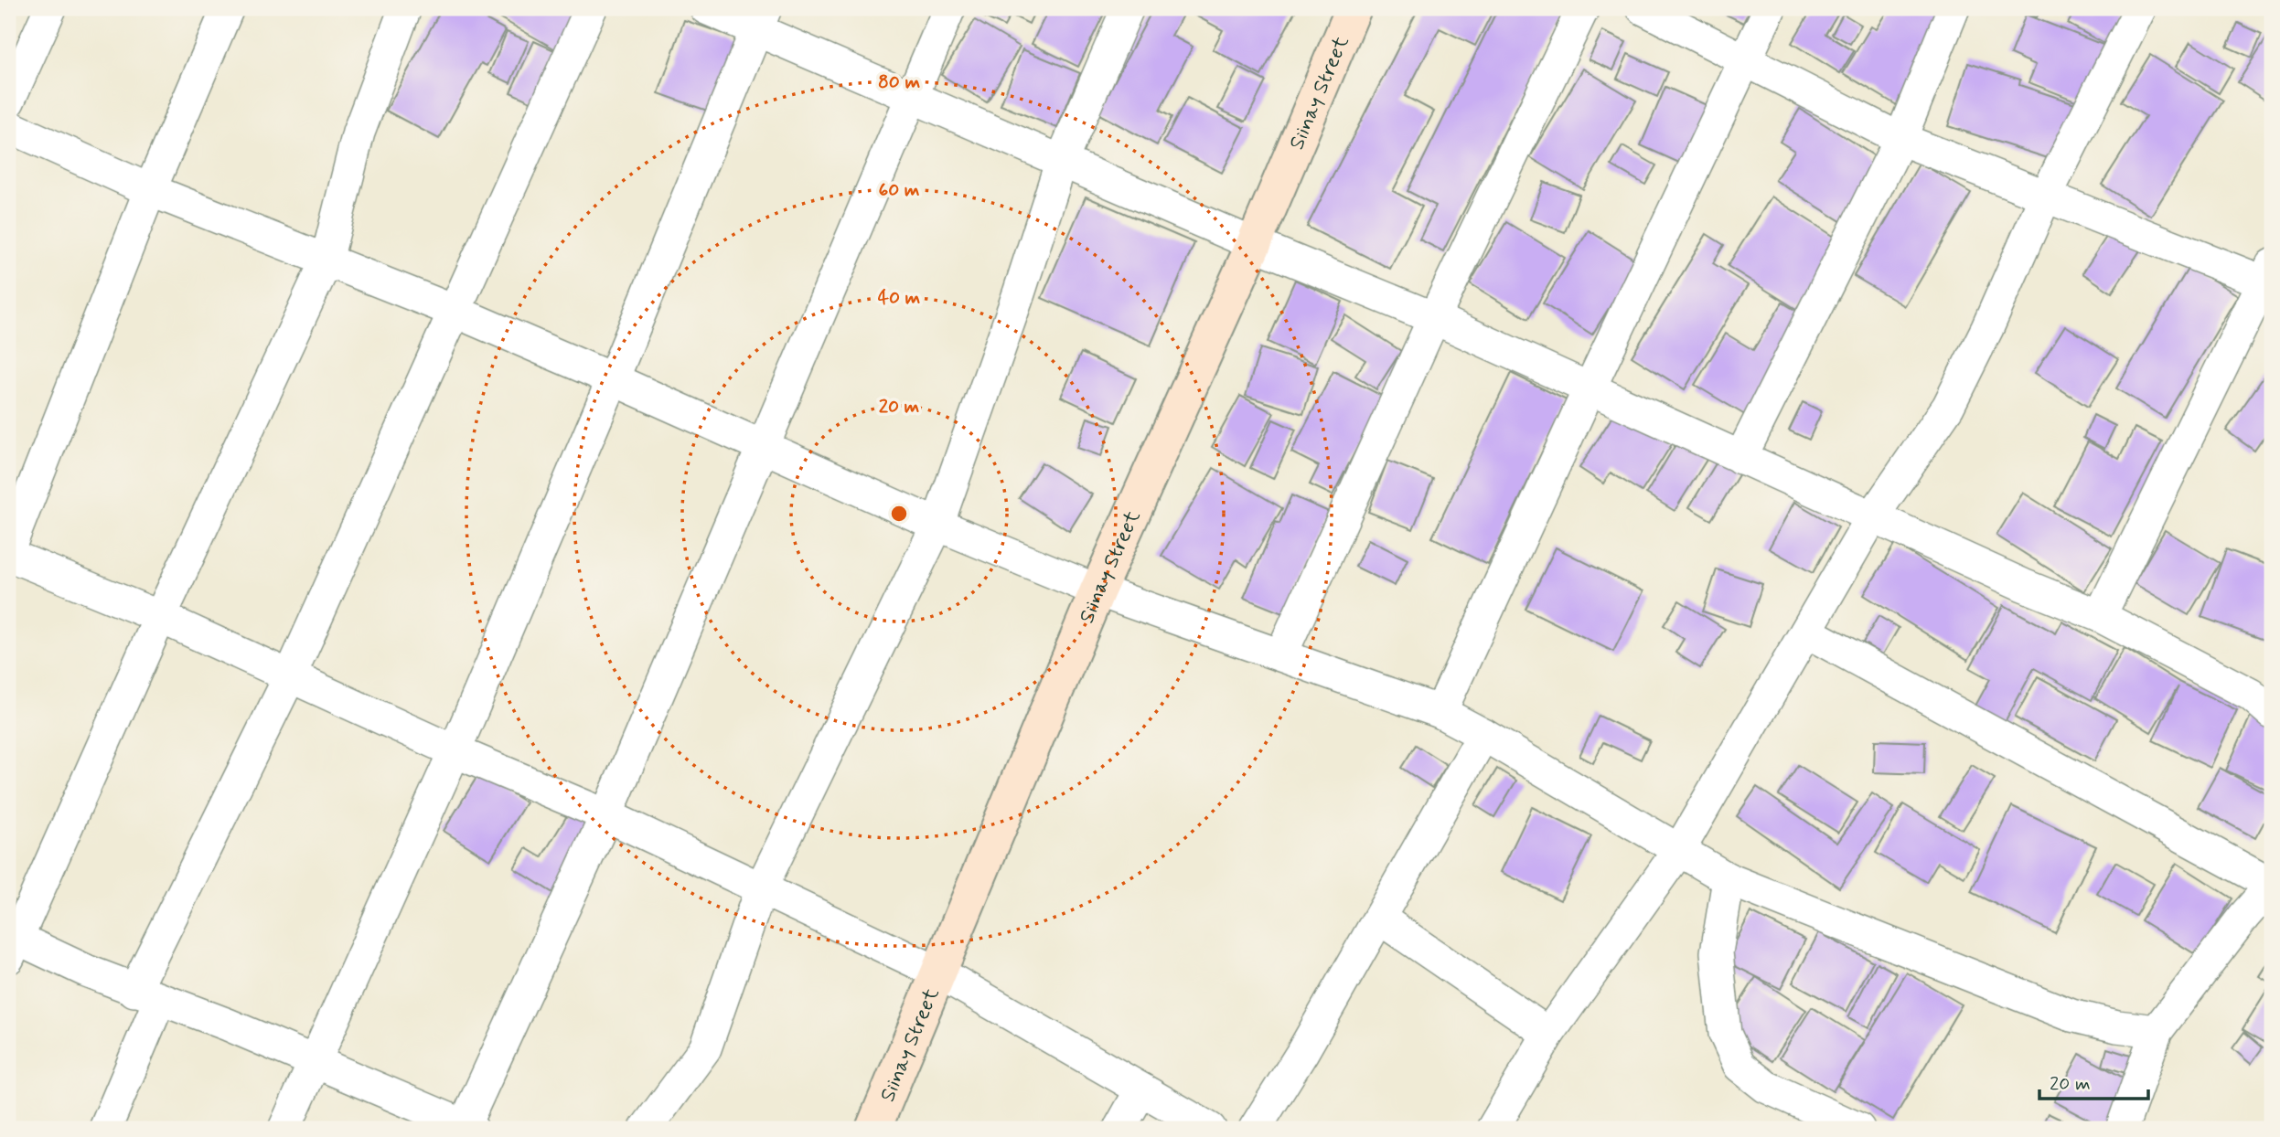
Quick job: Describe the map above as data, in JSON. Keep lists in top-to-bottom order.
{
  "streets": {
    "street": ["Siinay Street"]
  },
  "scale_bar": "20 m",
  "rings": [
    "80 m",
    "60 m",
    "40 m",
    "20 m"
  ]
}
